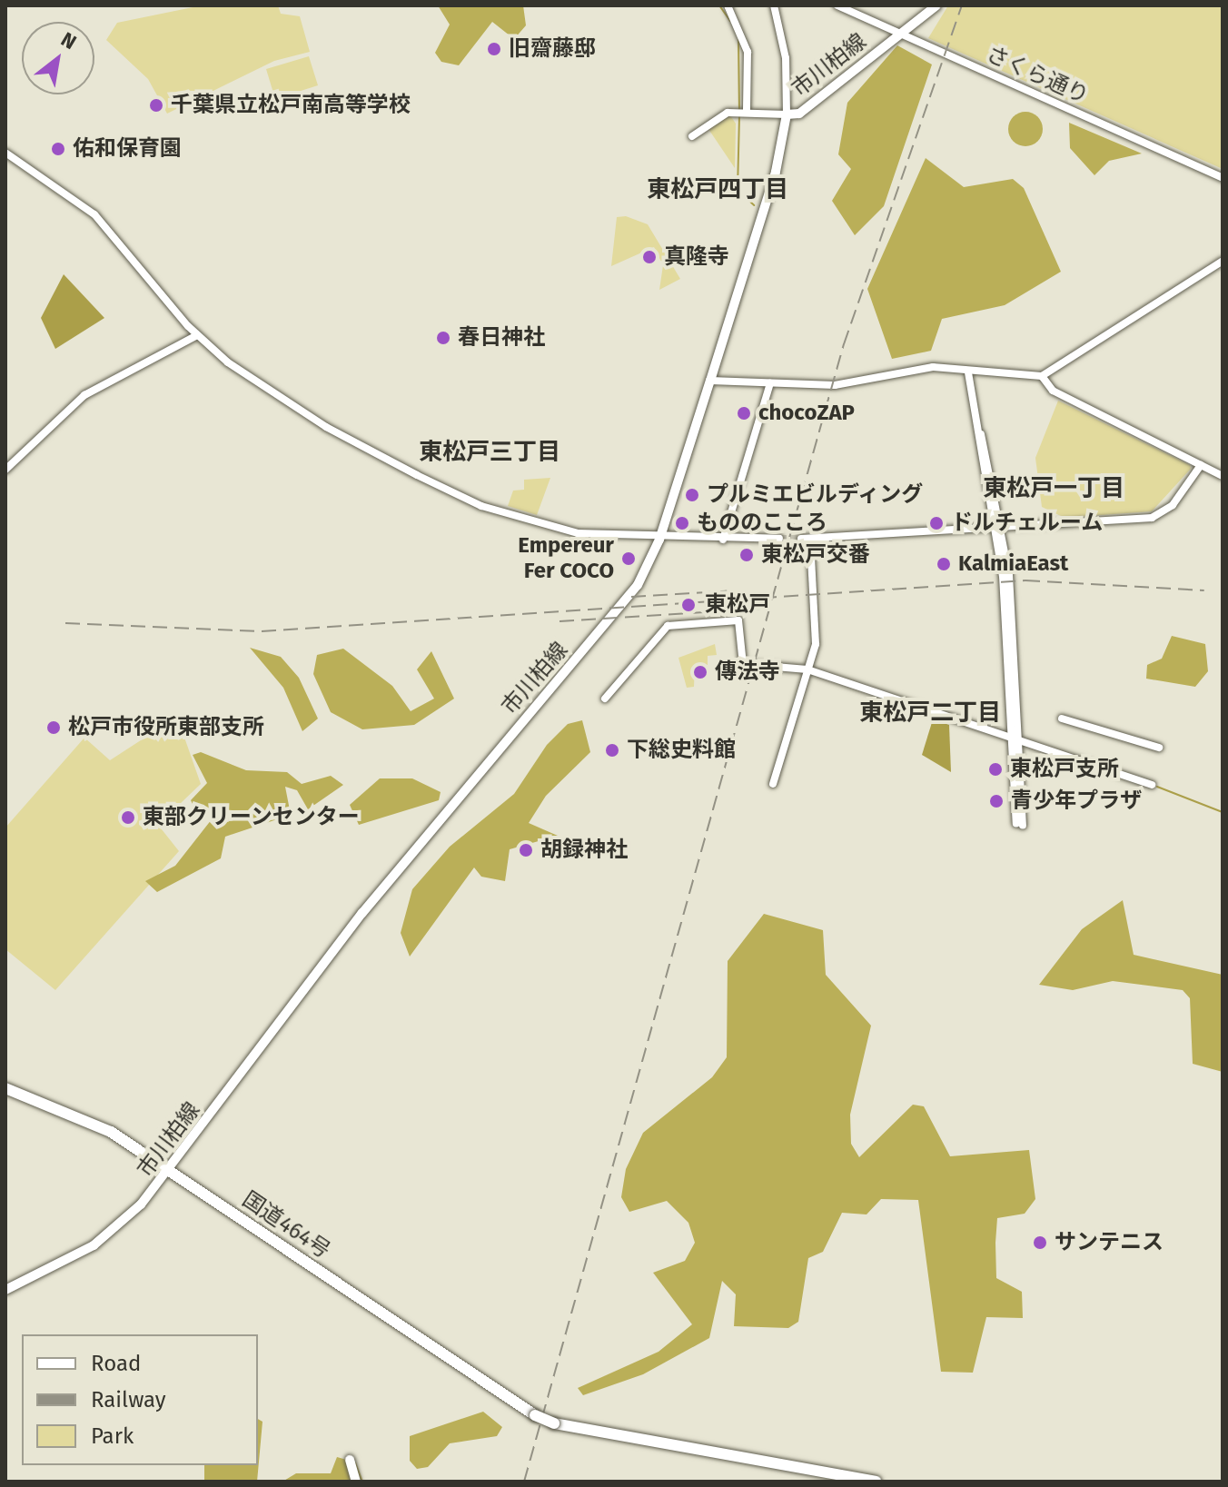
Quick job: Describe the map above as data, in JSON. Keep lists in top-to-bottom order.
{
  "streets": {
    "highway": ["国道464号"],
    "main road": ["市川柏線"],
    "street": ["さくら通り"]
  },
  "crossings": [
    ["市川柏線", "さくら通り"],
    ["市川柏線", "国道464号"]
  ],
  "districts": [
    "東松戸四丁目",
    "東松戸三丁目",
    "東松戸一丁目",
    "東松戸二丁目"
  ],
  "places": [
    "旧齋藤邸",
    "千葉県立松戸南高等学校",
    "佑和保育園",
    "真隆寺",
    "春日神社",
    "chocoZAP",
    "プルミエビルディング",
    "もののこころ",
    "ドルチェルーム",
    "東松戸交番",
    "Empereur Fer COCO",
    "KalmiaEast",
    "東松戸",
    "傳法寺",
    "松戸市役所東部支所",
    "下総史料館",
    "東松戸支所",
    "青少年プラザ",
    "東部クリーンセンター",
    "胡録神社",
    "サンテニス"
  ],
  "legend": ["Road", "Railway", "Park"],
  "north": "top right"
}
